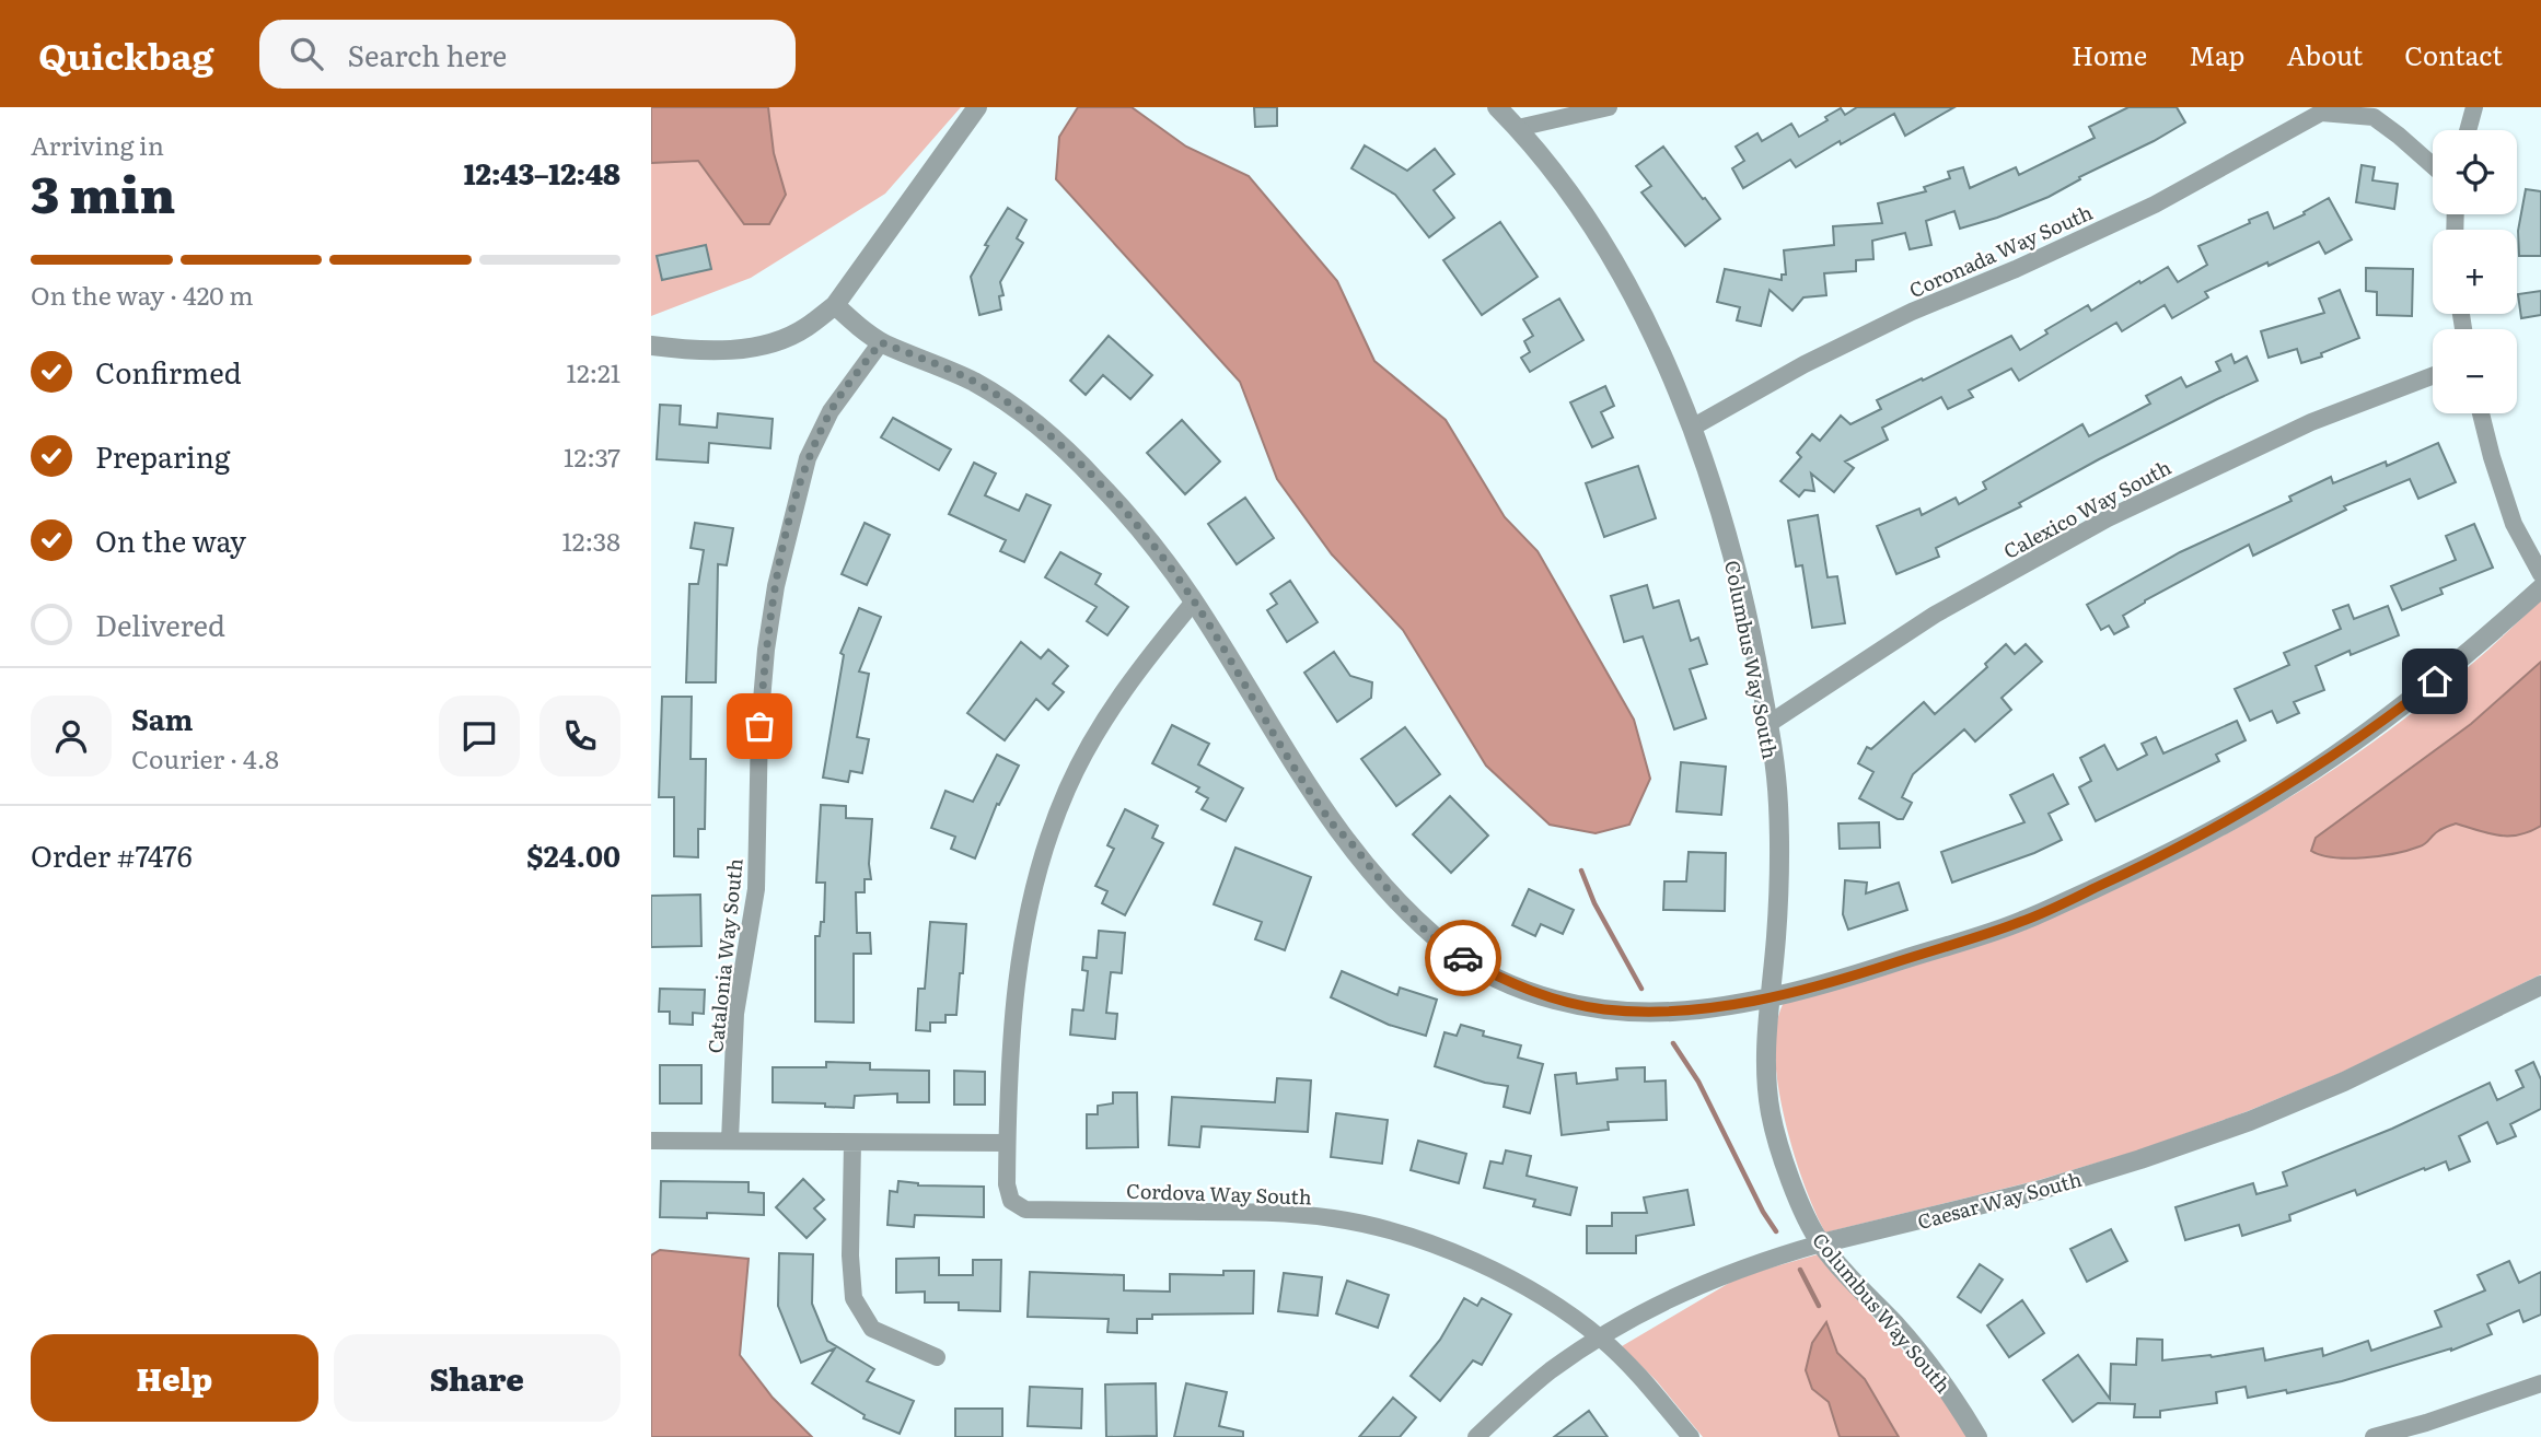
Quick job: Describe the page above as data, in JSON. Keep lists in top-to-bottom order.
{
  "streets": {
    "street": [
      "Coronada Way South",
      "Calexico Way South",
      "Columbus Way South",
      "Catalonia Way South",
      "Cordova Way South",
      "Caesar Way South"
    ]
  },
  "crossings": [
    ["Coronada Way South", "Columbus Way South"],
    ["Calexico Way South", "Columbus Way South"],
    ["Columbus Way South", "Caesar Way South"],
    ["Cordova Way South", "Caesar Way South"]
  ],
  "page": {
    "header": "Quickbag",
    "search": "Search here",
    "nav": [
      "Home",
      "Map",
      "About",
      "Contact"
    ],
    "heading": ["3 min", "Arriving in", "12:43–12:48"],
    "panel": [
      "Sam",
      "Courier · 4.8",
      "Order #7476",
      "$24.00"
    ],
    "map_buttons": ["+", "−"],
    "bar": "On the way · 420 m",
    "list": [
      ["Confirmed", "12:21"],
      ["Preparing", "12:37"],
      ["On the way", "12:38"],
      "Delivered"
    ],
    "buttons": ["Help", "Share"]
  }
}
